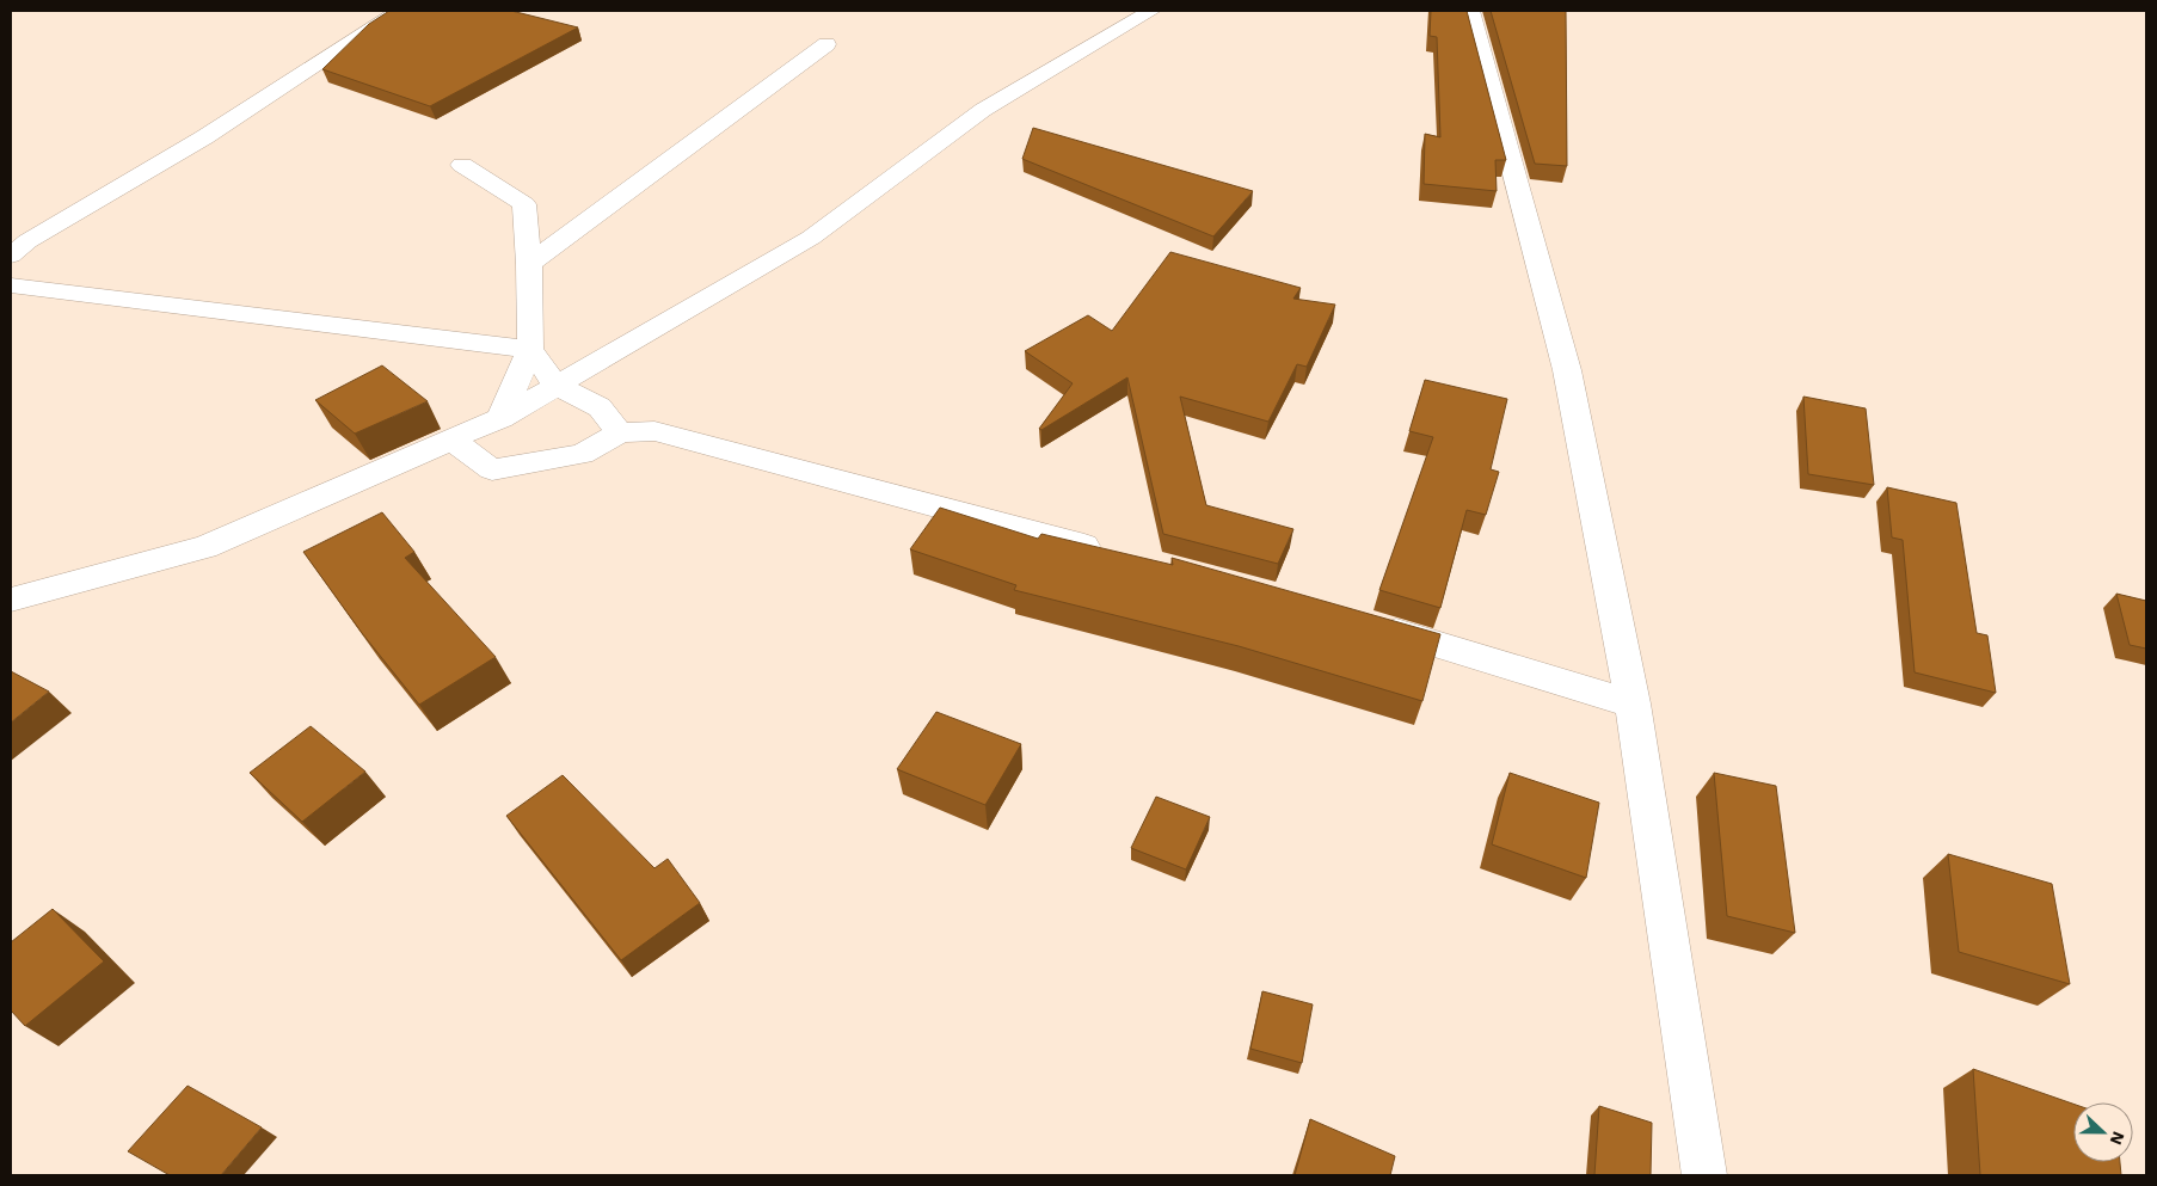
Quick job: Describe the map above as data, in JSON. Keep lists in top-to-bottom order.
{
  "north": "right"
}
